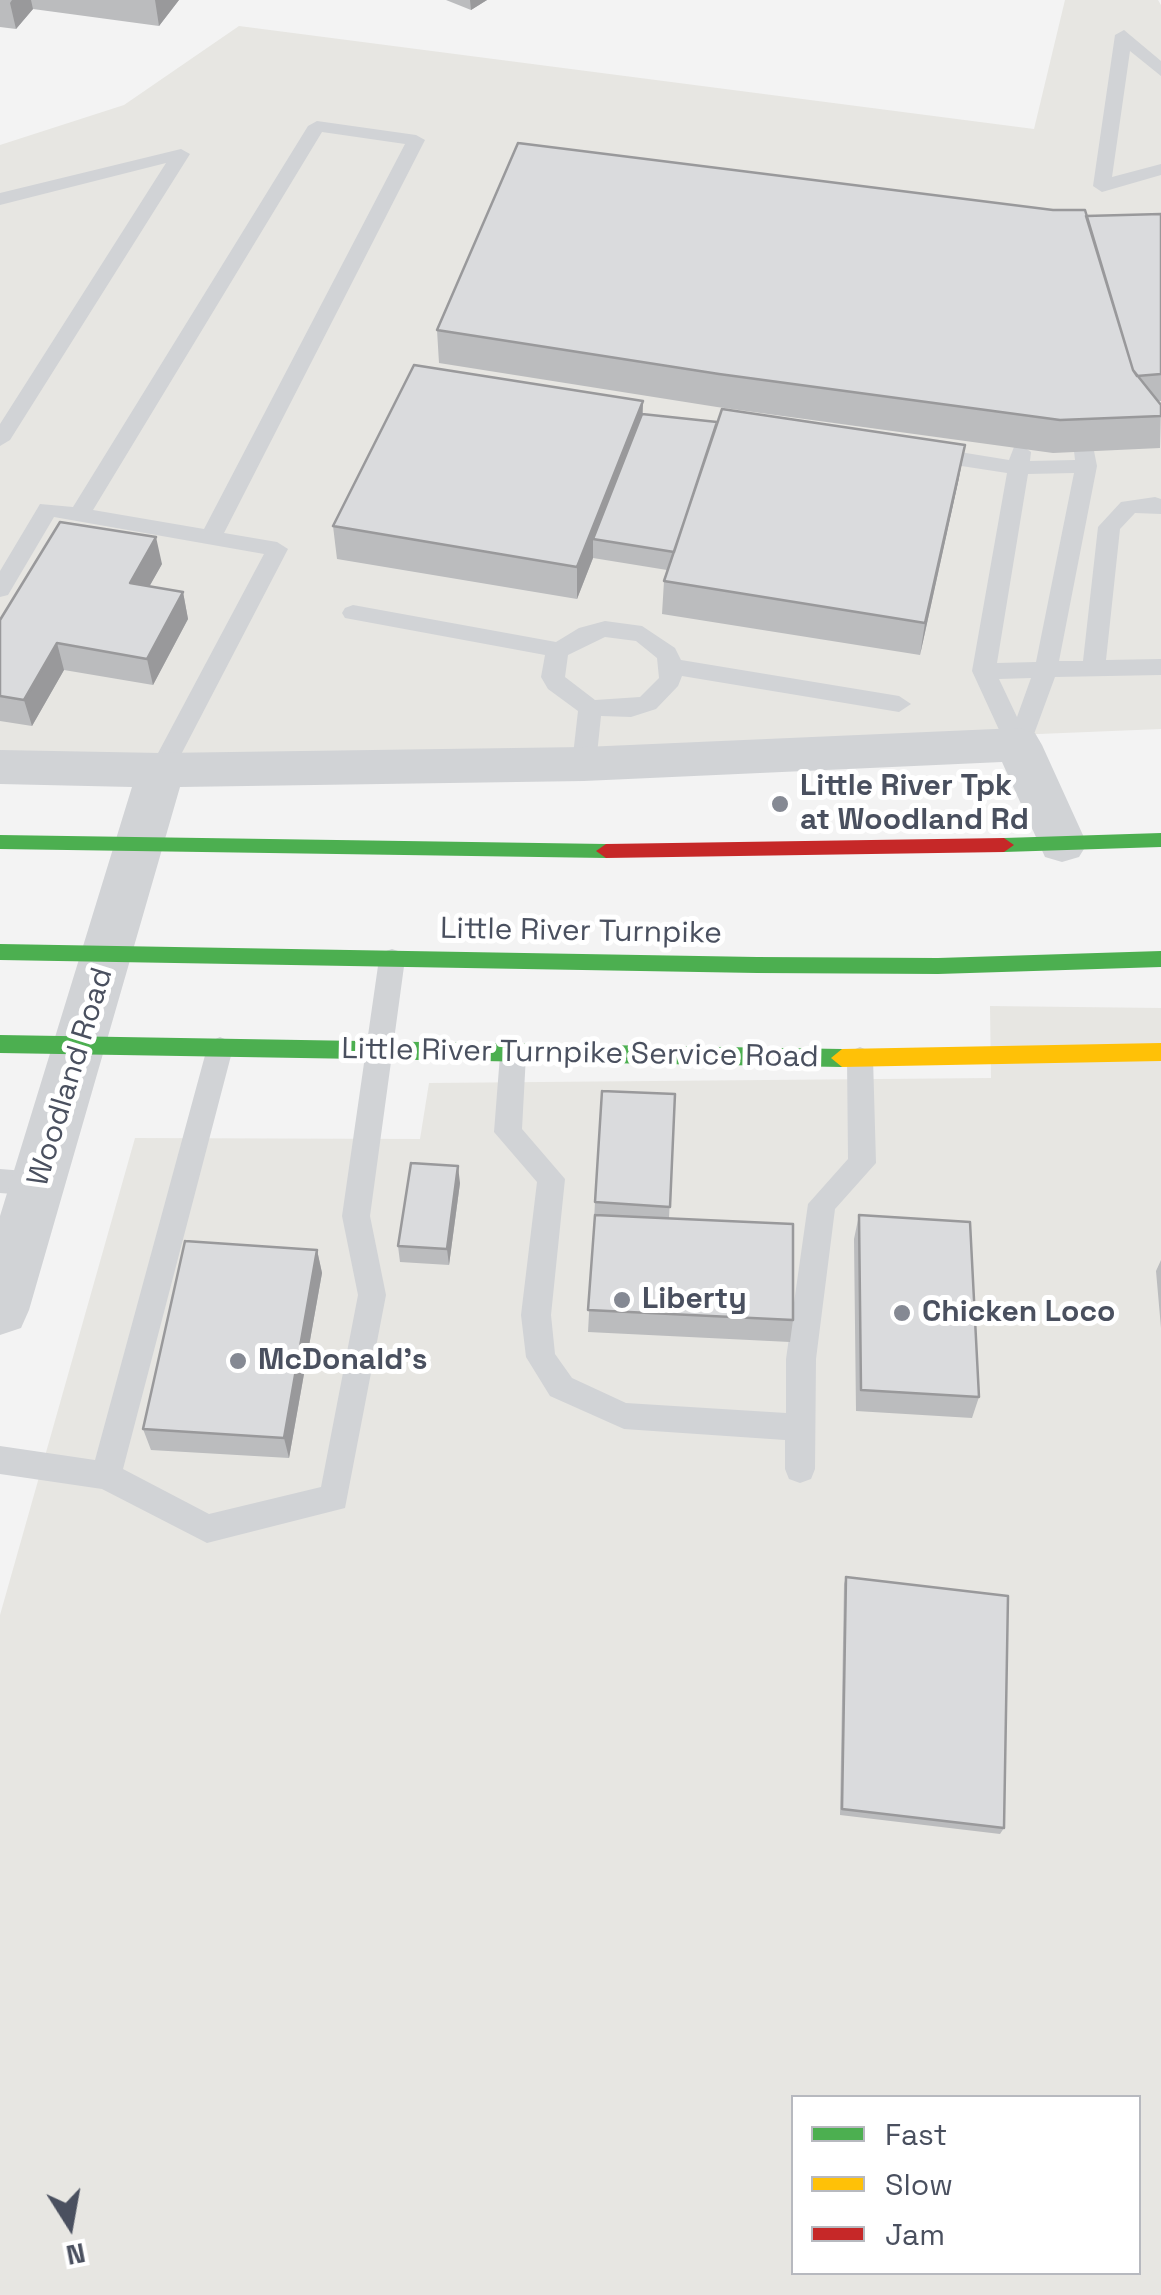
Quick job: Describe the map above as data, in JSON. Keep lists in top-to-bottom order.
{
  "streets": {
    "main road": ["Little River Turnpike", "Little River Turnpike Service Road"],
    "street": ["Woodland Road"]
  },
  "crossings": [
    ["Little River Turnpike", "Woodland Road"],
    ["Little River Turnpike Service Road", "Woodland Road"]
  ],
  "places": [
    "Little River Tpk at Woodland Rd",
    "Liberty",
    "Chicken Loco",
    "McDonald's"
  ],
  "legend": ["Fast", "Slow", "Jam"],
  "north": "bottom"
}
